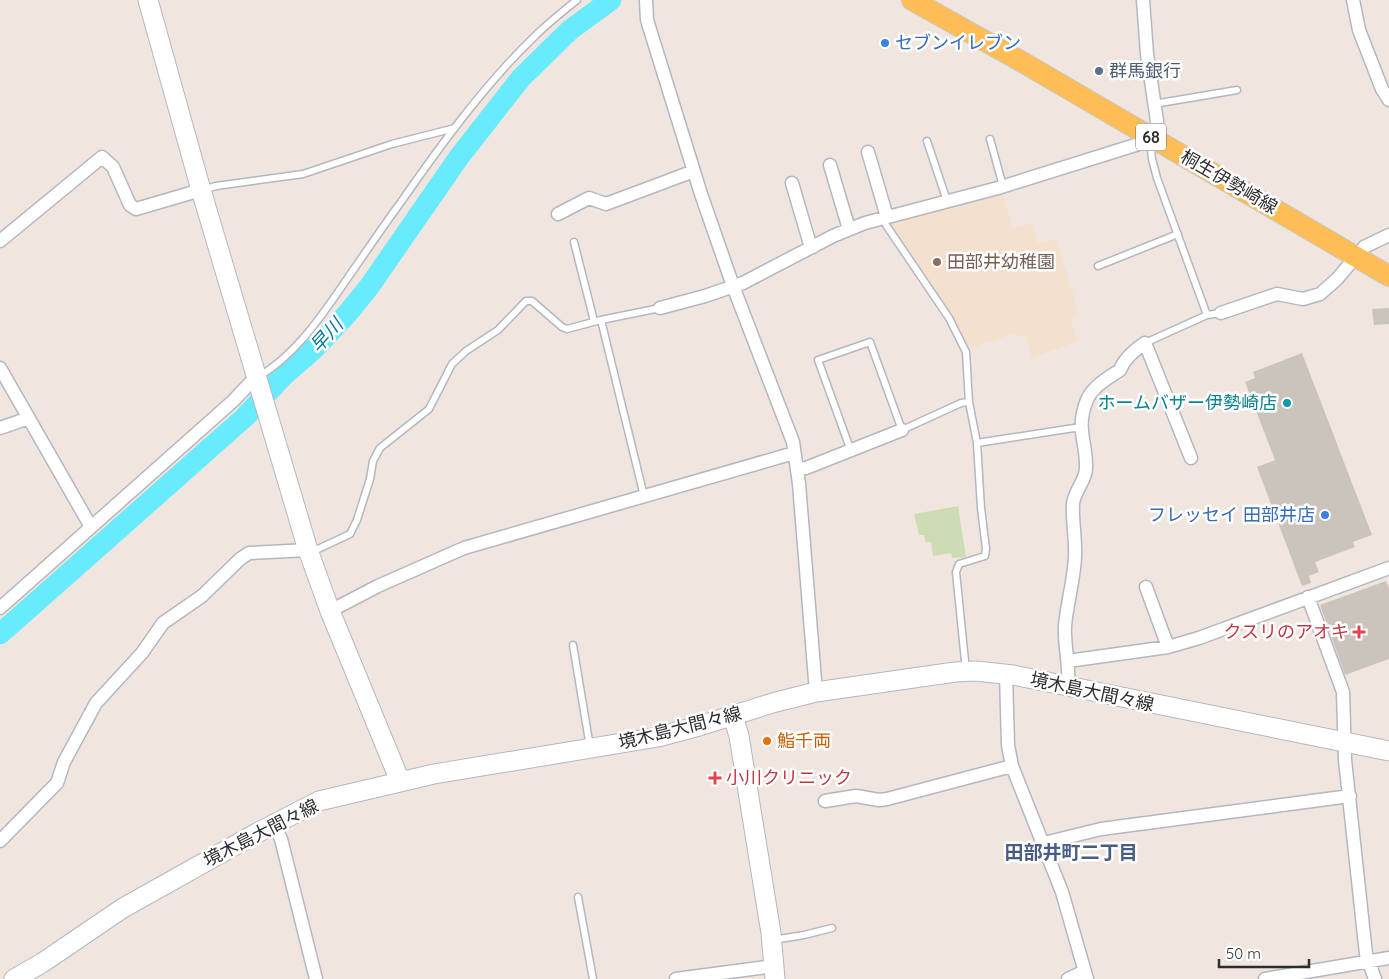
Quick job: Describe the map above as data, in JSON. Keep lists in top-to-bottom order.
{
  "streets": {
    "main road": ["68", "桐生伊勢崎線", "境木島大間々線"]
  },
  "districts": ["田部井町二丁目"],
  "water": ["早川"],
  "places": {
    "other": [
      "セブンイレブン",
      "群馬銀行",
      "田部井幼稚園",
      "ホームバザー伊勢崎店",
      "フレッセイ 田部井店",
      "鮨千両"
    ],
    "health": ["クスリのアオキ", "小川クリニック"]
  },
  "scale_bar": "50 m"
}
